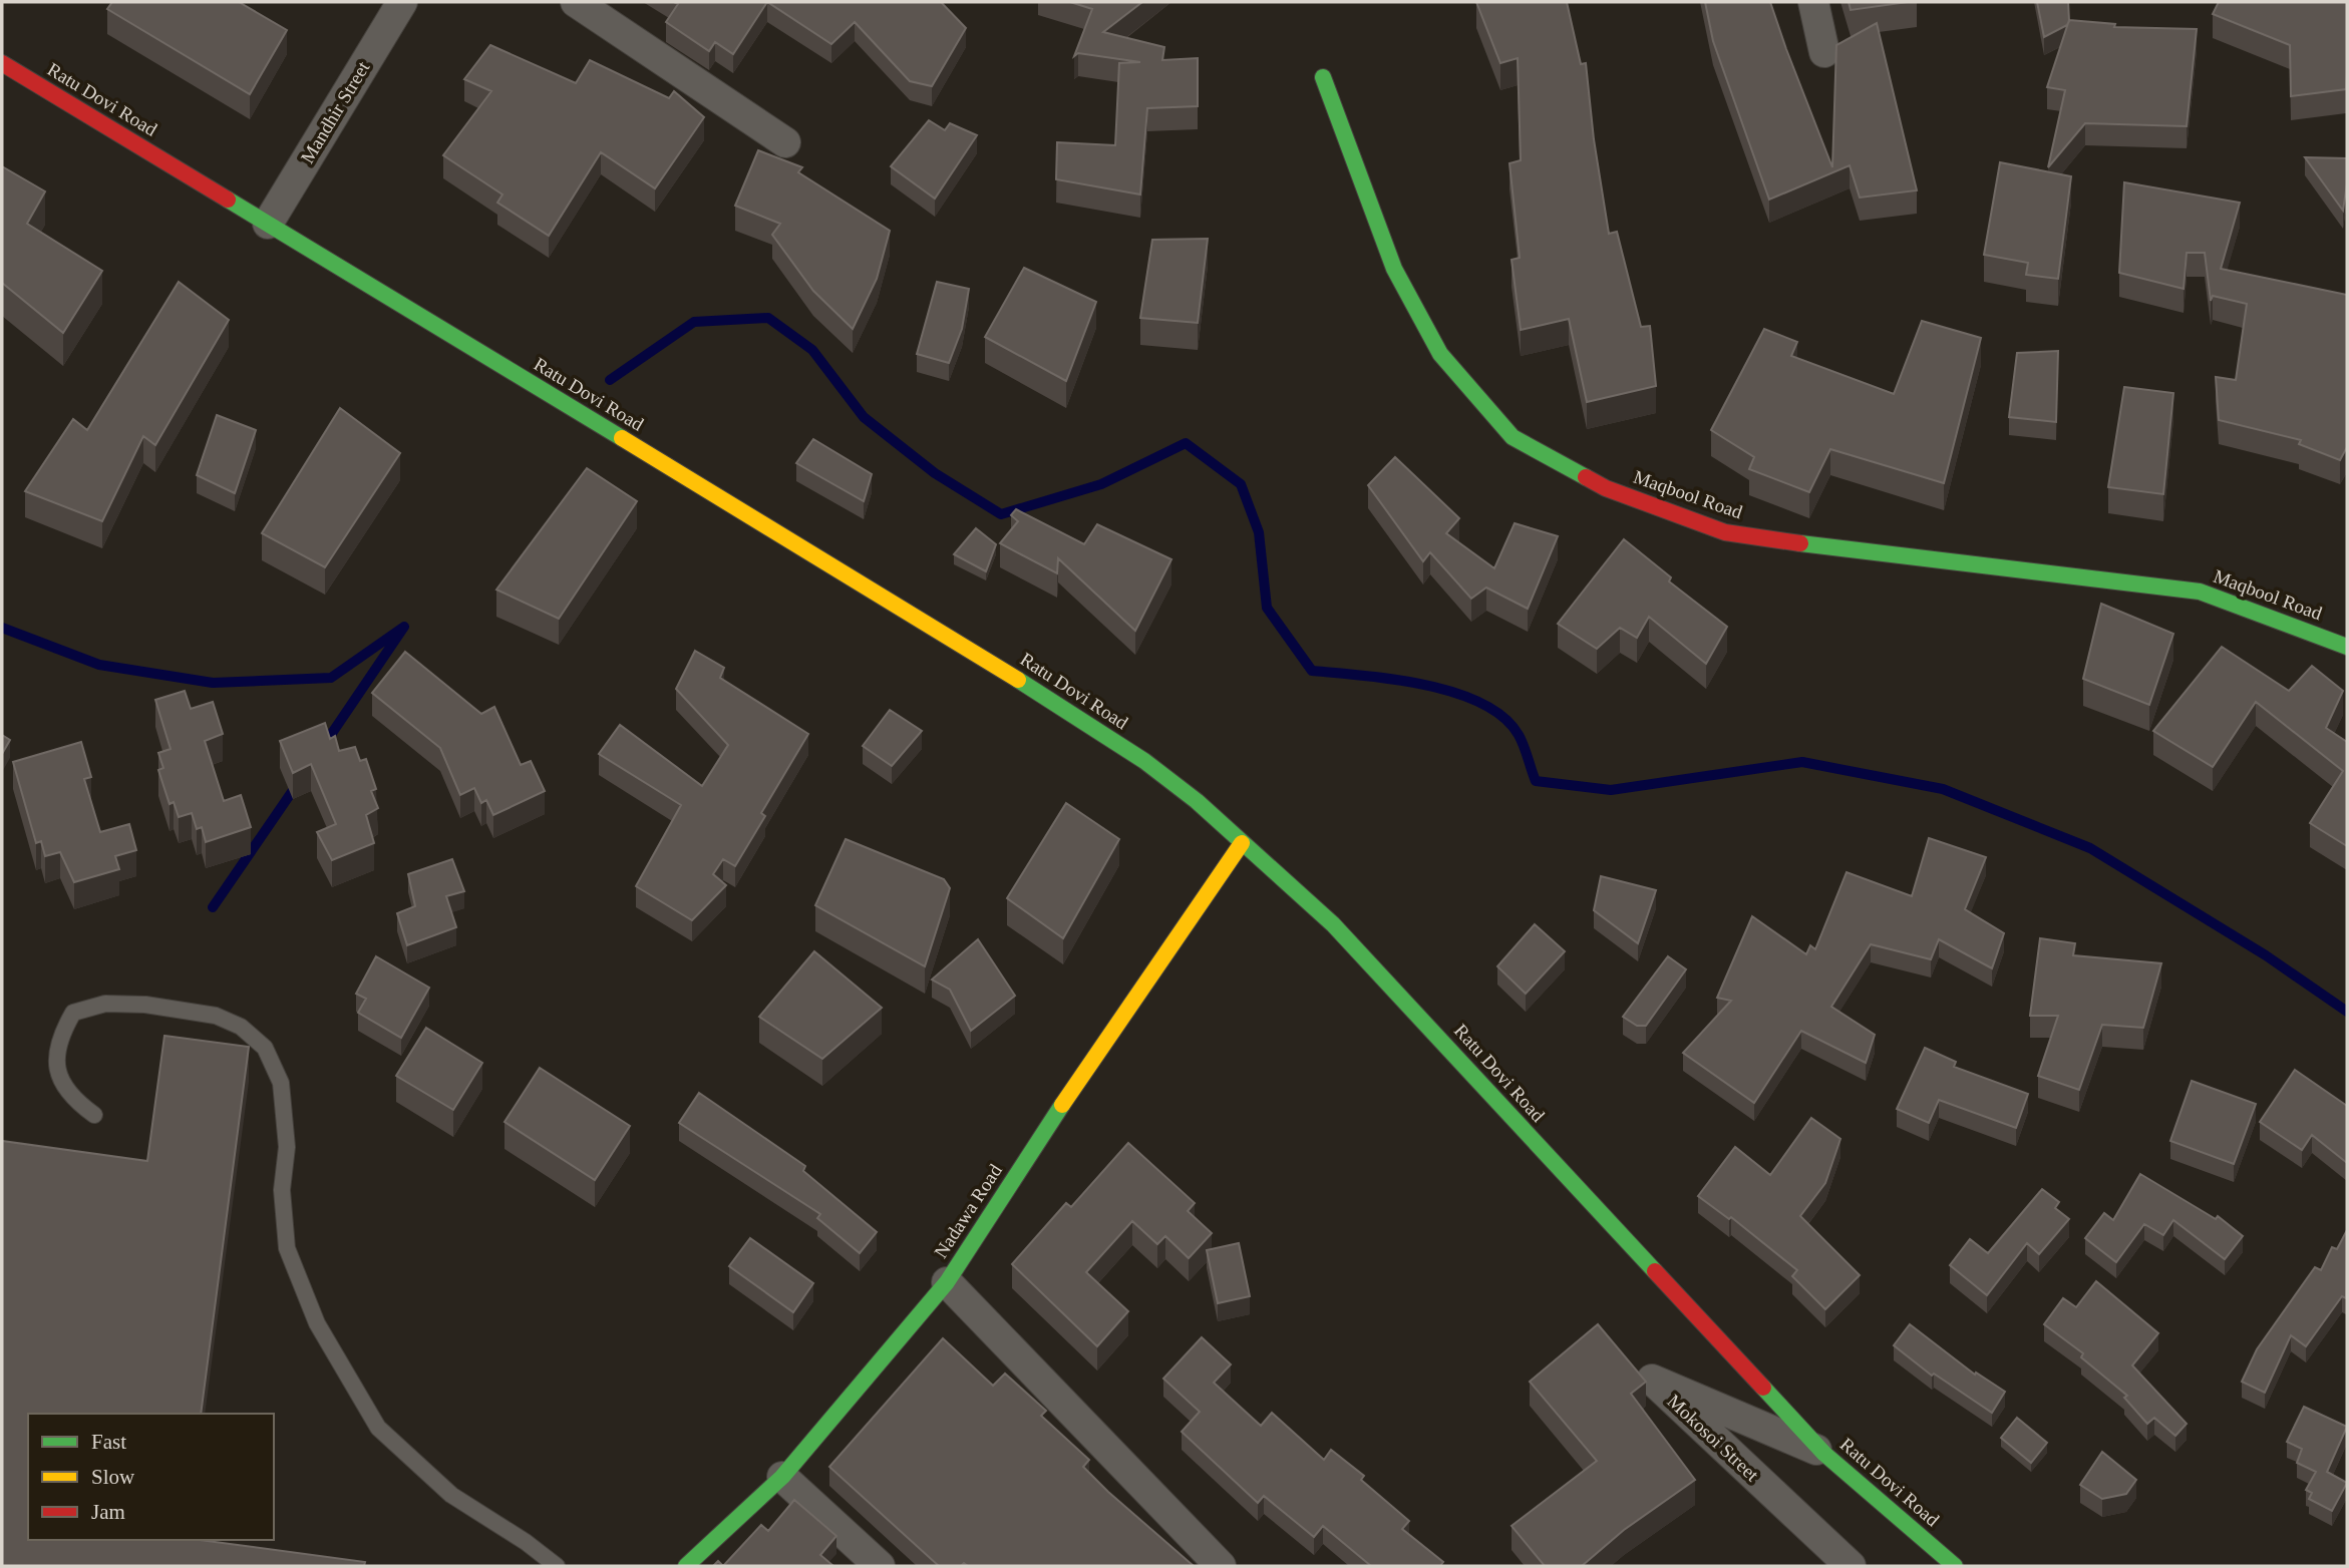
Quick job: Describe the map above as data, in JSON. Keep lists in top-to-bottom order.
{
  "streets": {
    "main road": ["Ratu Dovi Road", "Maqbool Road", "Nadawa Road"],
    "street": ["Mandhir Street", "Mokosoi Street"]
  },
  "crossings": [
    ["Ratu Dovi Road", "Mandhir Street"],
    ["Ratu Dovi Road", "Nadawa Road"],
    ["Ratu Dovi Road", "Mokosoi Street"]
  ],
  "legend": ["Fast", "Slow", "Jam"]
}
